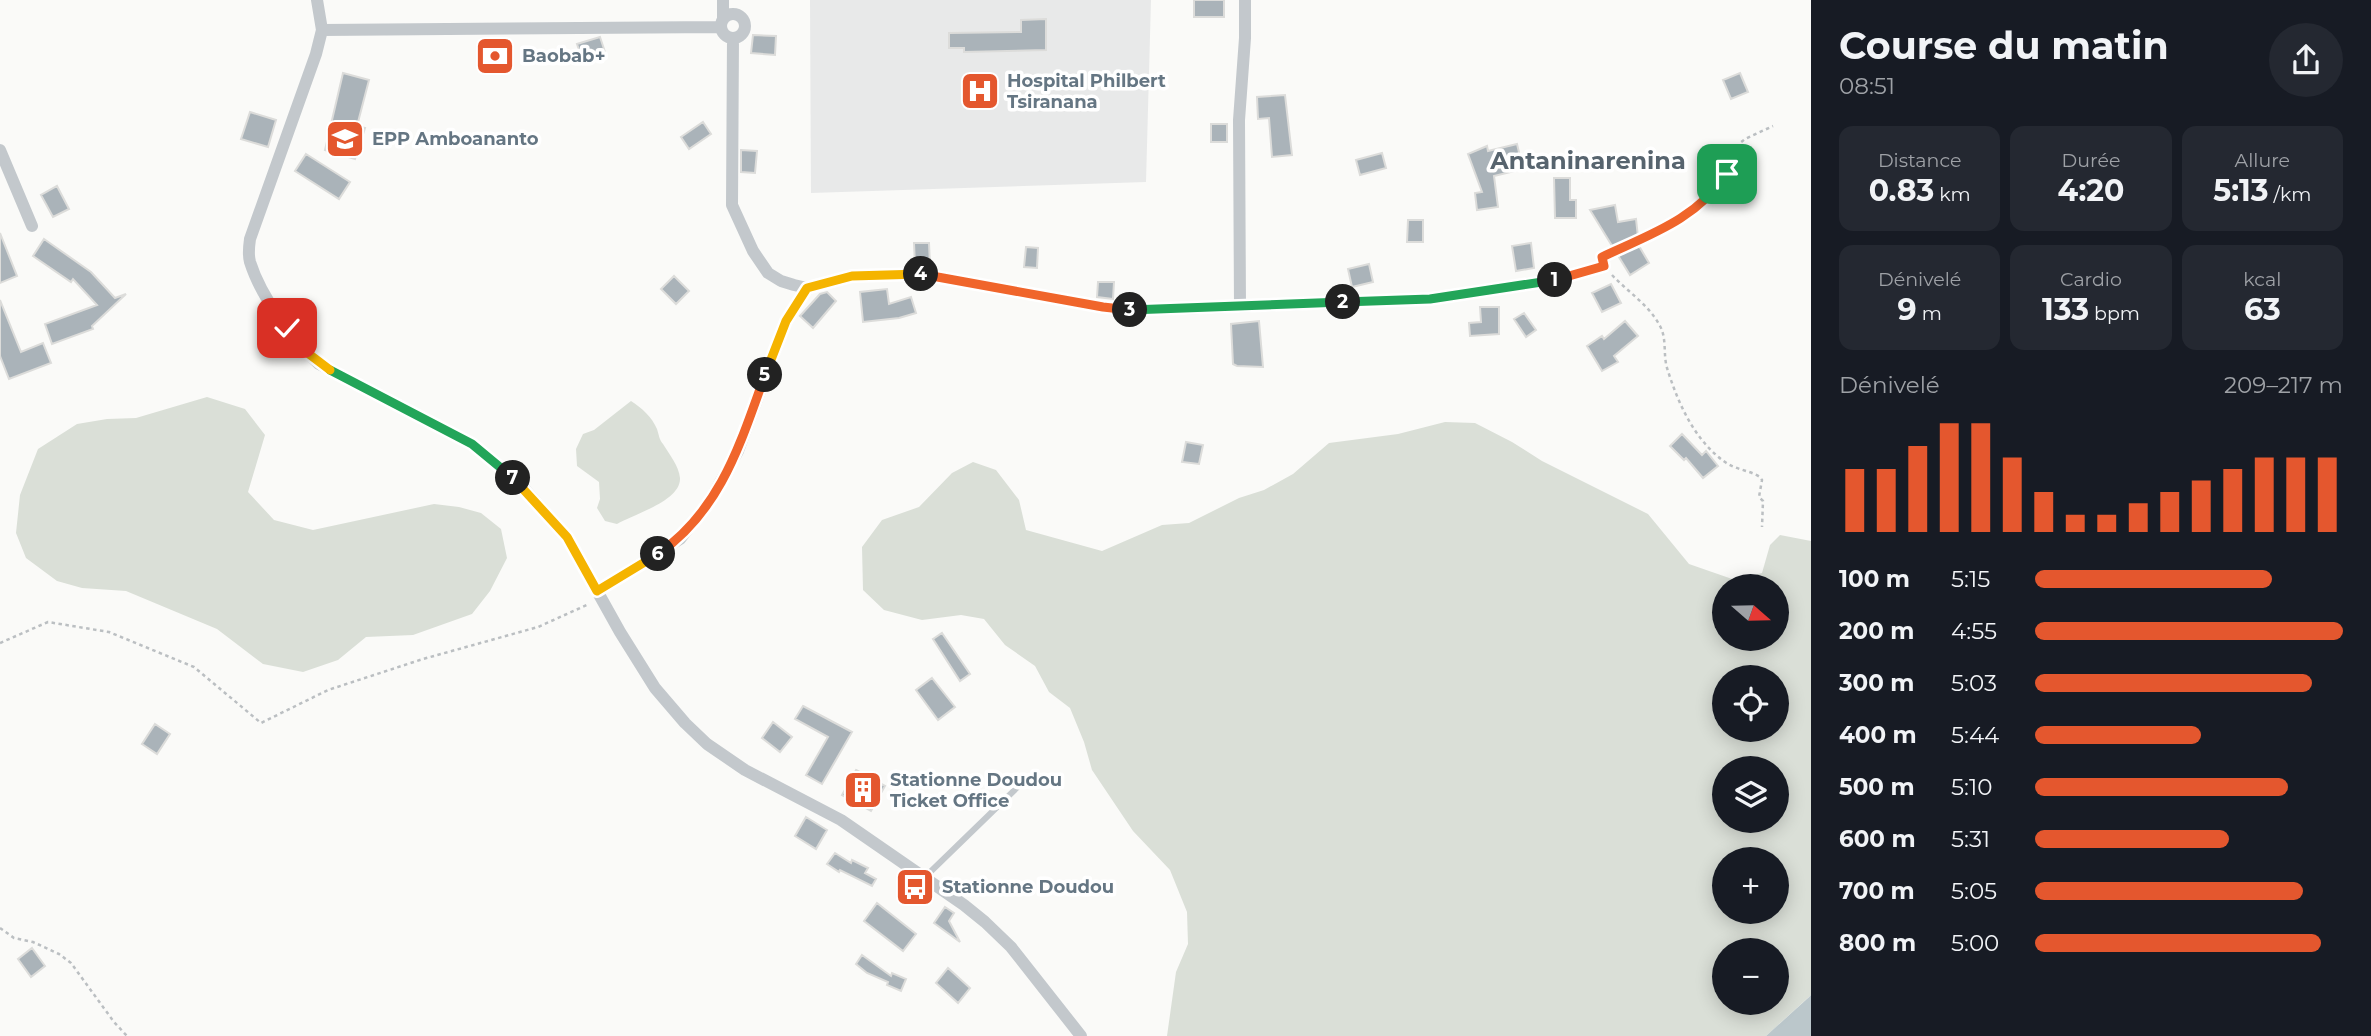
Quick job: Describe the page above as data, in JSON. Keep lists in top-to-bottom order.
{
  "districts": ["Antaninarenina"],
  "places": {
    "bank": ["Baobab+"],
    "hospital": ["Hospital Philbert Tsiranana"],
    "school or university": ["EPP Amboananto"],
    "building": ["Stationne Doudou Ticket Office"],
    "bus stop": ["Stationne Doudou"]
  },
  "north": "right",
  "page": {
    "heading": ["Course du matin", "08:51"],
    "stats": [
      ["Distance", "0.83 km"],
      ["Durée", "4:20"],
      ["Allure", "5:13 /km"],
      ["Dénivelé", "9 m"],
      ["Cardio", "133 bpm"],
      ["kcal", "63"]
    ],
    "pins": [
      "4",
      "1",
      "2",
      "3",
      "5",
      "7",
      "6"
    ],
    "chart": ["Dénivelé", "209–217 m"],
    "list": [
      {
        "name": "100 m",
        "note": "5:15"
      },
      {
        "name": "200 m",
        "note": "4:55"
      },
      {
        "name": "300 m",
        "note": "5:03"
      },
      {
        "name": "400 m",
        "note": "5:44"
      },
      {
        "name": "500 m",
        "note": "5:10"
      },
      {
        "name": "600 m",
        "note": "5:31"
      },
      {
        "name": "700 m",
        "note": "5:05"
      },
      {
        "name": "800 m",
        "note": "5:00"
      }
    ],
    "map_buttons": ["+", "−"]
  }
}
